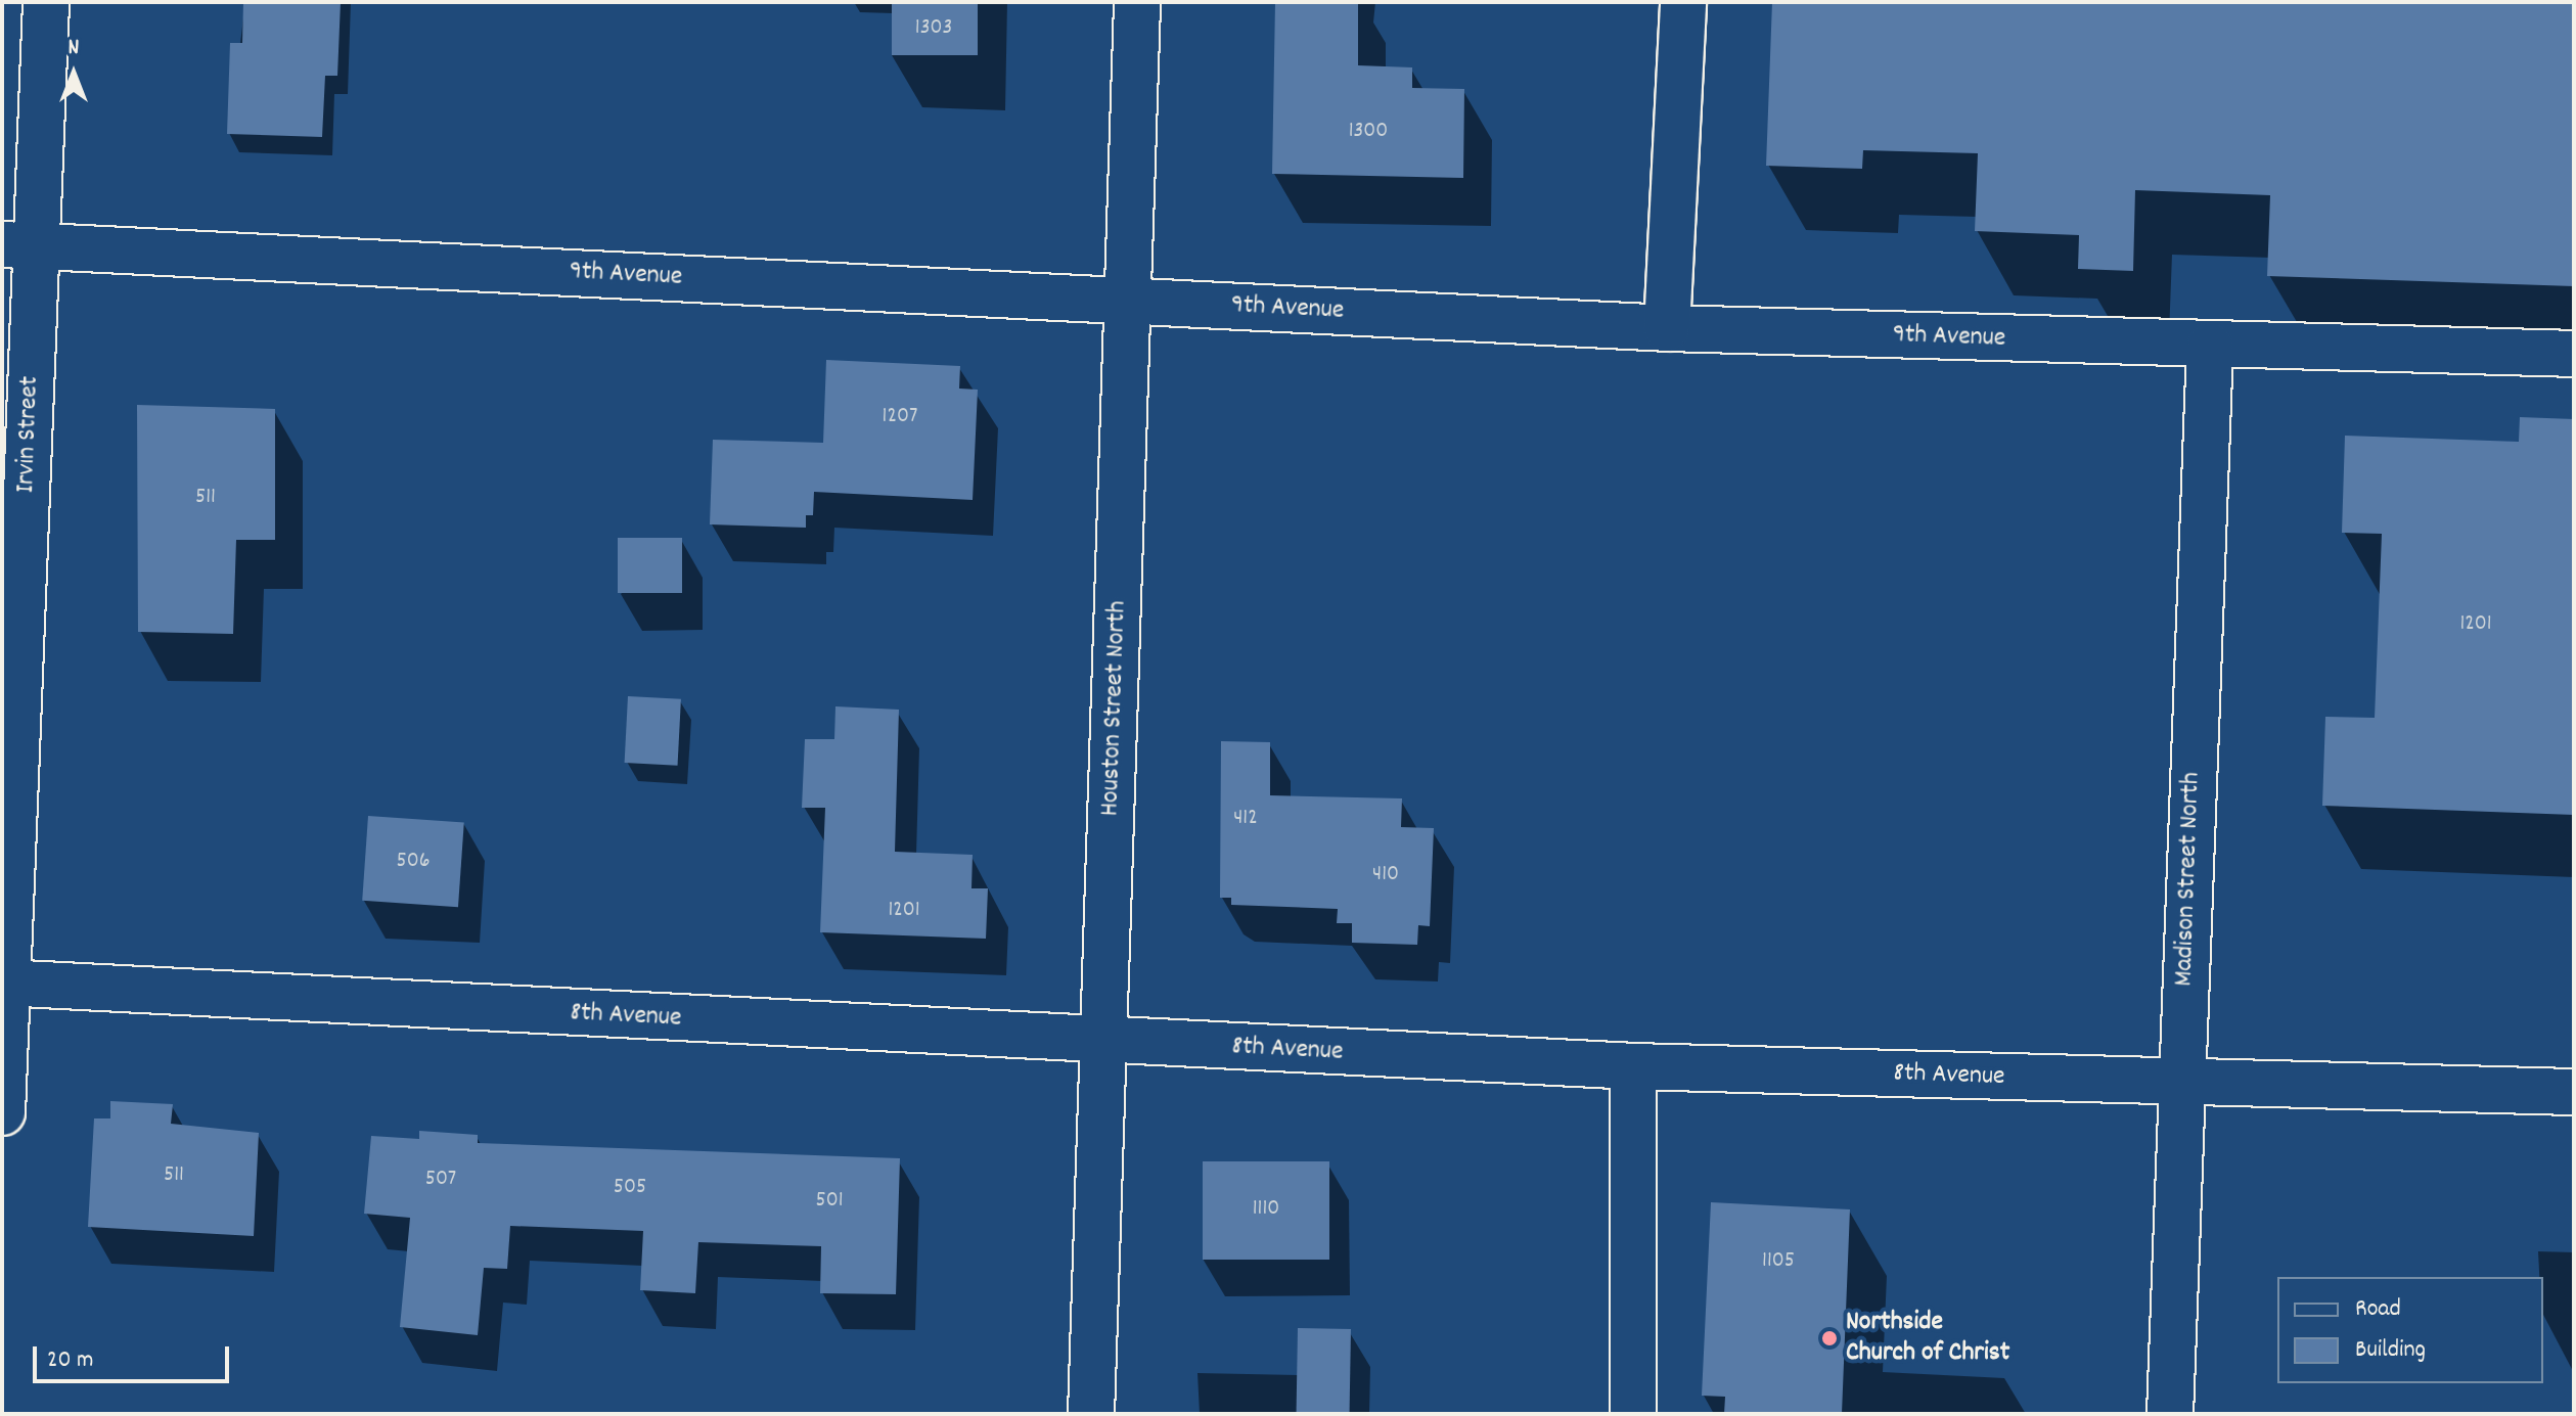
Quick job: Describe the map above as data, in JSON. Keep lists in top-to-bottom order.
{
  "streets": {
    "street": [
      "9th Avenue",
      "Irvin Street",
      "Houston Street North",
      "Madison Street North",
      "8th Avenue"
    ]
  },
  "crossings": [
    ["9th Avenue", "Irvin Street"],
    ["9th Avenue", "Houston Street North"],
    ["9th Avenue", "Madison Street North"],
    ["Irvin Street", "8th Avenue"],
    ["Houston Street North", "8th Avenue"],
    ["Madison Street North", "8th Avenue"]
  ],
  "places": ["Northside Church of Christ"],
  "house_numbers": [
    "1303",
    "1300",
    "1207",
    "511",
    "1201",
    "412",
    "506",
    "410",
    "1201",
    "511",
    "507",
    "505",
    "501",
    "1110",
    "1105"
  ],
  "legend": ["Road", "Building"],
  "scale_bar": "20 m",
  "north": "top"
}
